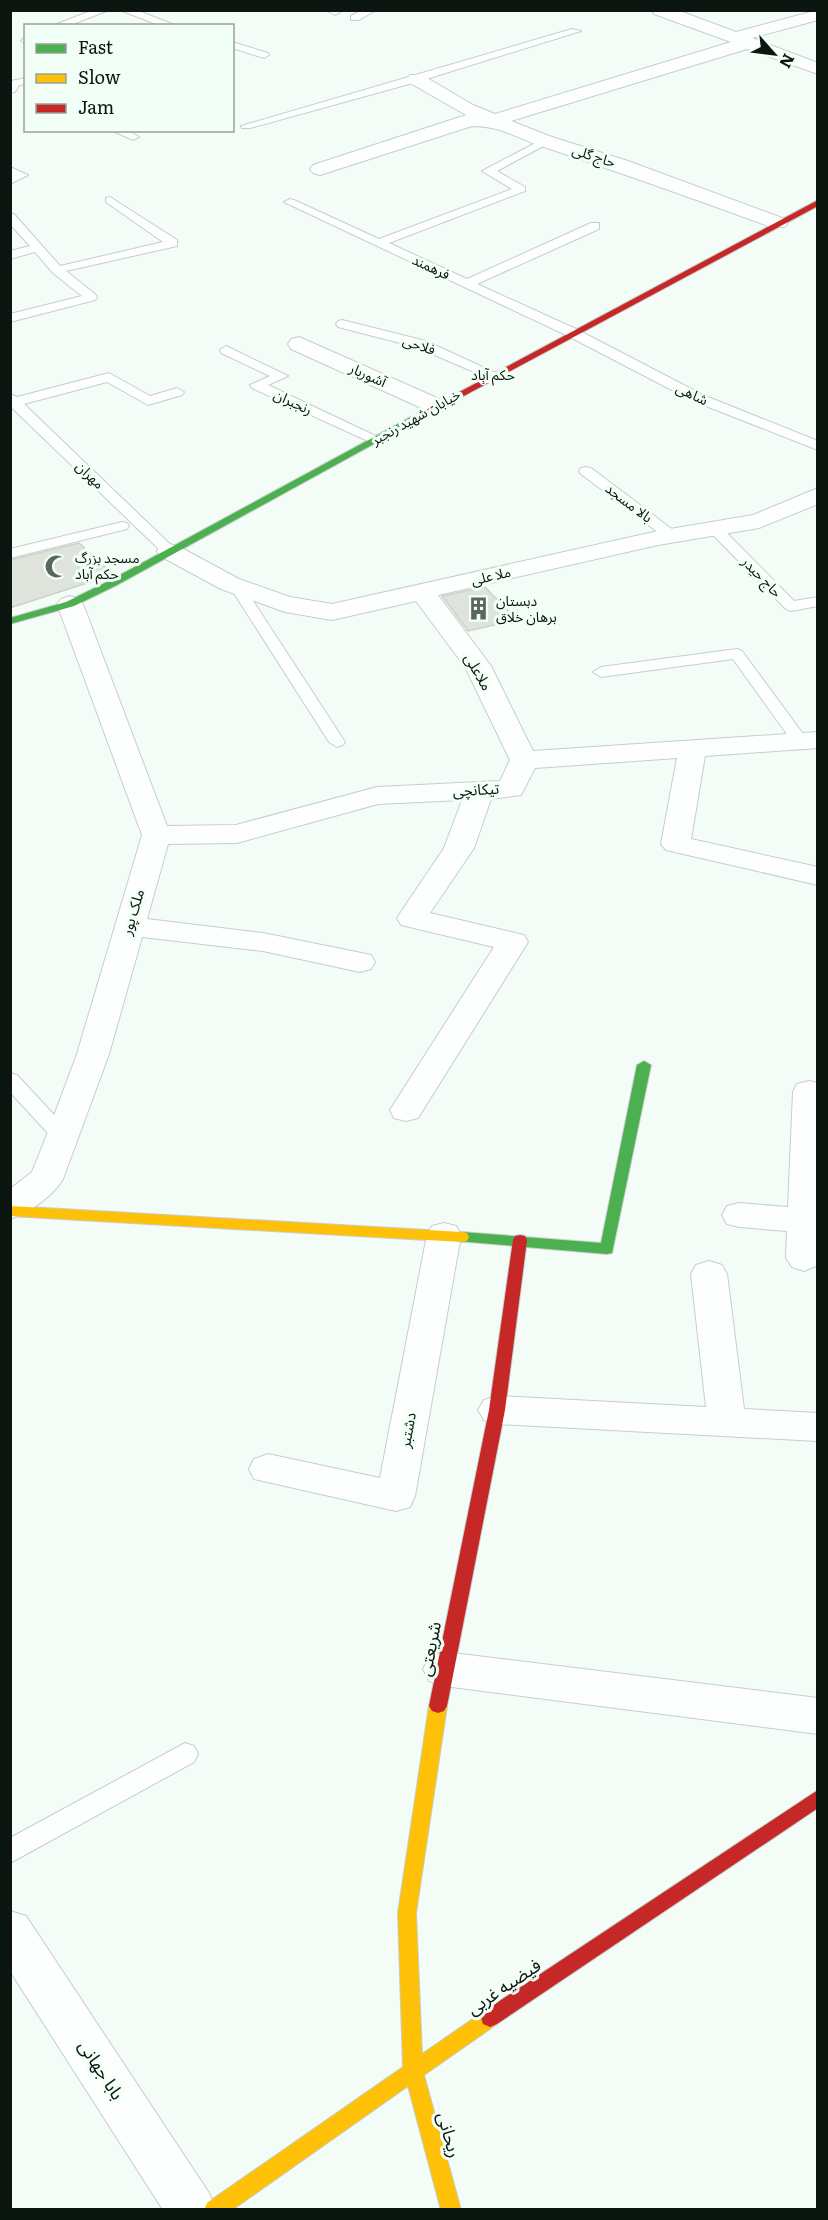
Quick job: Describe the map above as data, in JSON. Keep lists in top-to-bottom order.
{
  "streets": {
    "street": [
      "حاج گلی",
      "آشوربار",
      "خیابان شهید رنجبر",
      "ملا علی",
      "ملاعلی",
      "تیکانچی",
      "ملک پور",
      "دشتبر",
      "شریعتی",
      "فیضیه غربی",
      "بابا جهانی",
      "ریحانی"
    ],
    "lane": [
      "فرهمند",
      "فلاحی",
      "شاهی",
      "رنجبران",
      "مهران",
      "بالا مسجد",
      "حاج حیدر"
    ]
  },
  "crossings": [
    ["حاج گلی", "خیابان شهید رنجبر"],
    ["فرهمند", "شاهی"],
    ["فرهمند", "خیابان شهید رنجبر"],
    ["فلاحی", "خیابان شهید رنجبر"],
    ["آشوربار", "خیابان شهید رنجبر"],
    ["شاهی", "خیابان شهید رنجبر"],
    ["رنجبران", "خیابان شهید رنجبر"],
    ["خیابان شهید رنجبر", "مهران"],
    ["خیابان شهید رنجبر", "ملا علی"],
    ["مهران", "ملا علی"],
    ["بالا مسجد", "ملا علی"],
    ["ملا علی", "حاج حیدر"],
    ["ملا علی", "ملاعلی"],
    ["ملاعلی", "تیکانچی"],
    ["تیکانچی", "ملک پور"],
    ["شریعتی", "فیضیه غربی"],
    ["شریعتی", "ریحانی"],
    ["فیضیه غربی", "ریحانی"]
  ],
  "districts": ["حکم آباد"],
  "places": {
    "mosque": ["مسجد بزرگ حکم آباد"],
    "building": ["دبستان برهان خلاق"]
  },
  "legend": ["Fast", "Slow", "Jam"],
  "north": "bottom right"
}
